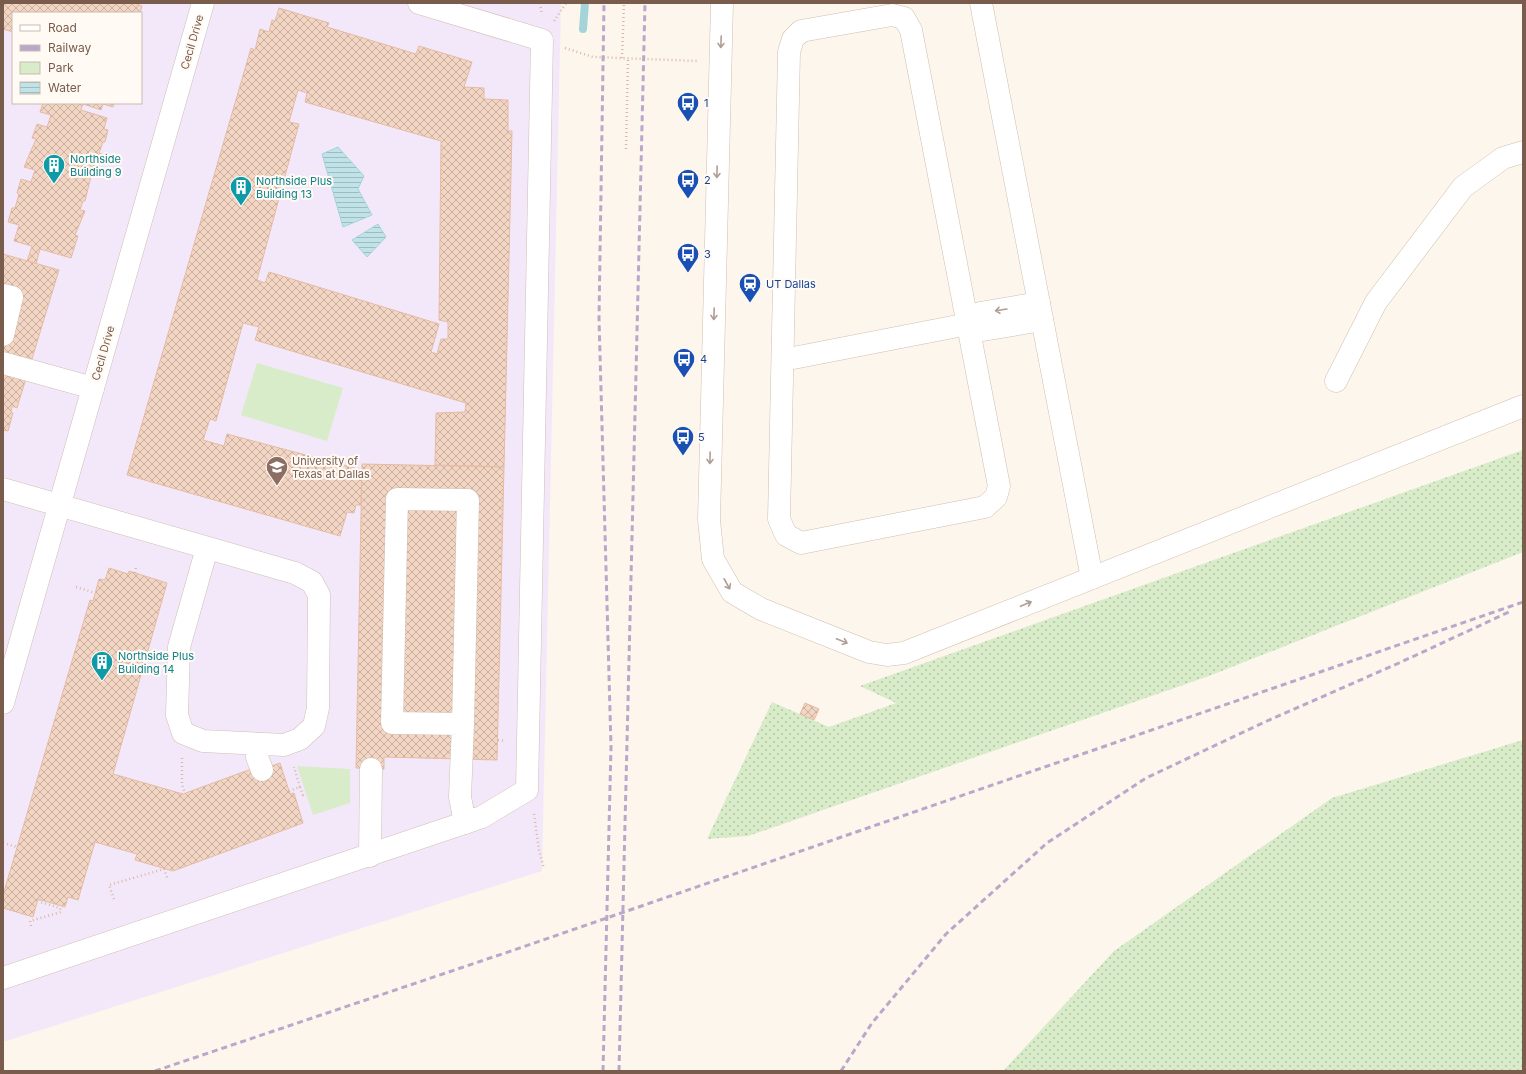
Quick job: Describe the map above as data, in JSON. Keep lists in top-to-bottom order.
{
  "streets": {
    "street": ["Cecil Drive"]
  },
  "places": {
    "bus stop": [
      "1",
      "2",
      "3",
      "4",
      "5"
    ],
    "building": ["Northside Building 9", "Northside Plus Building 13", "Northside Plus Building 14"],
    "station": ["UT Dallas"],
    "school or university": ["University of Texas at Dallas"]
  },
  "legend": [
    "Road",
    "Railway",
    "Park",
    "Water"
  ]
}
